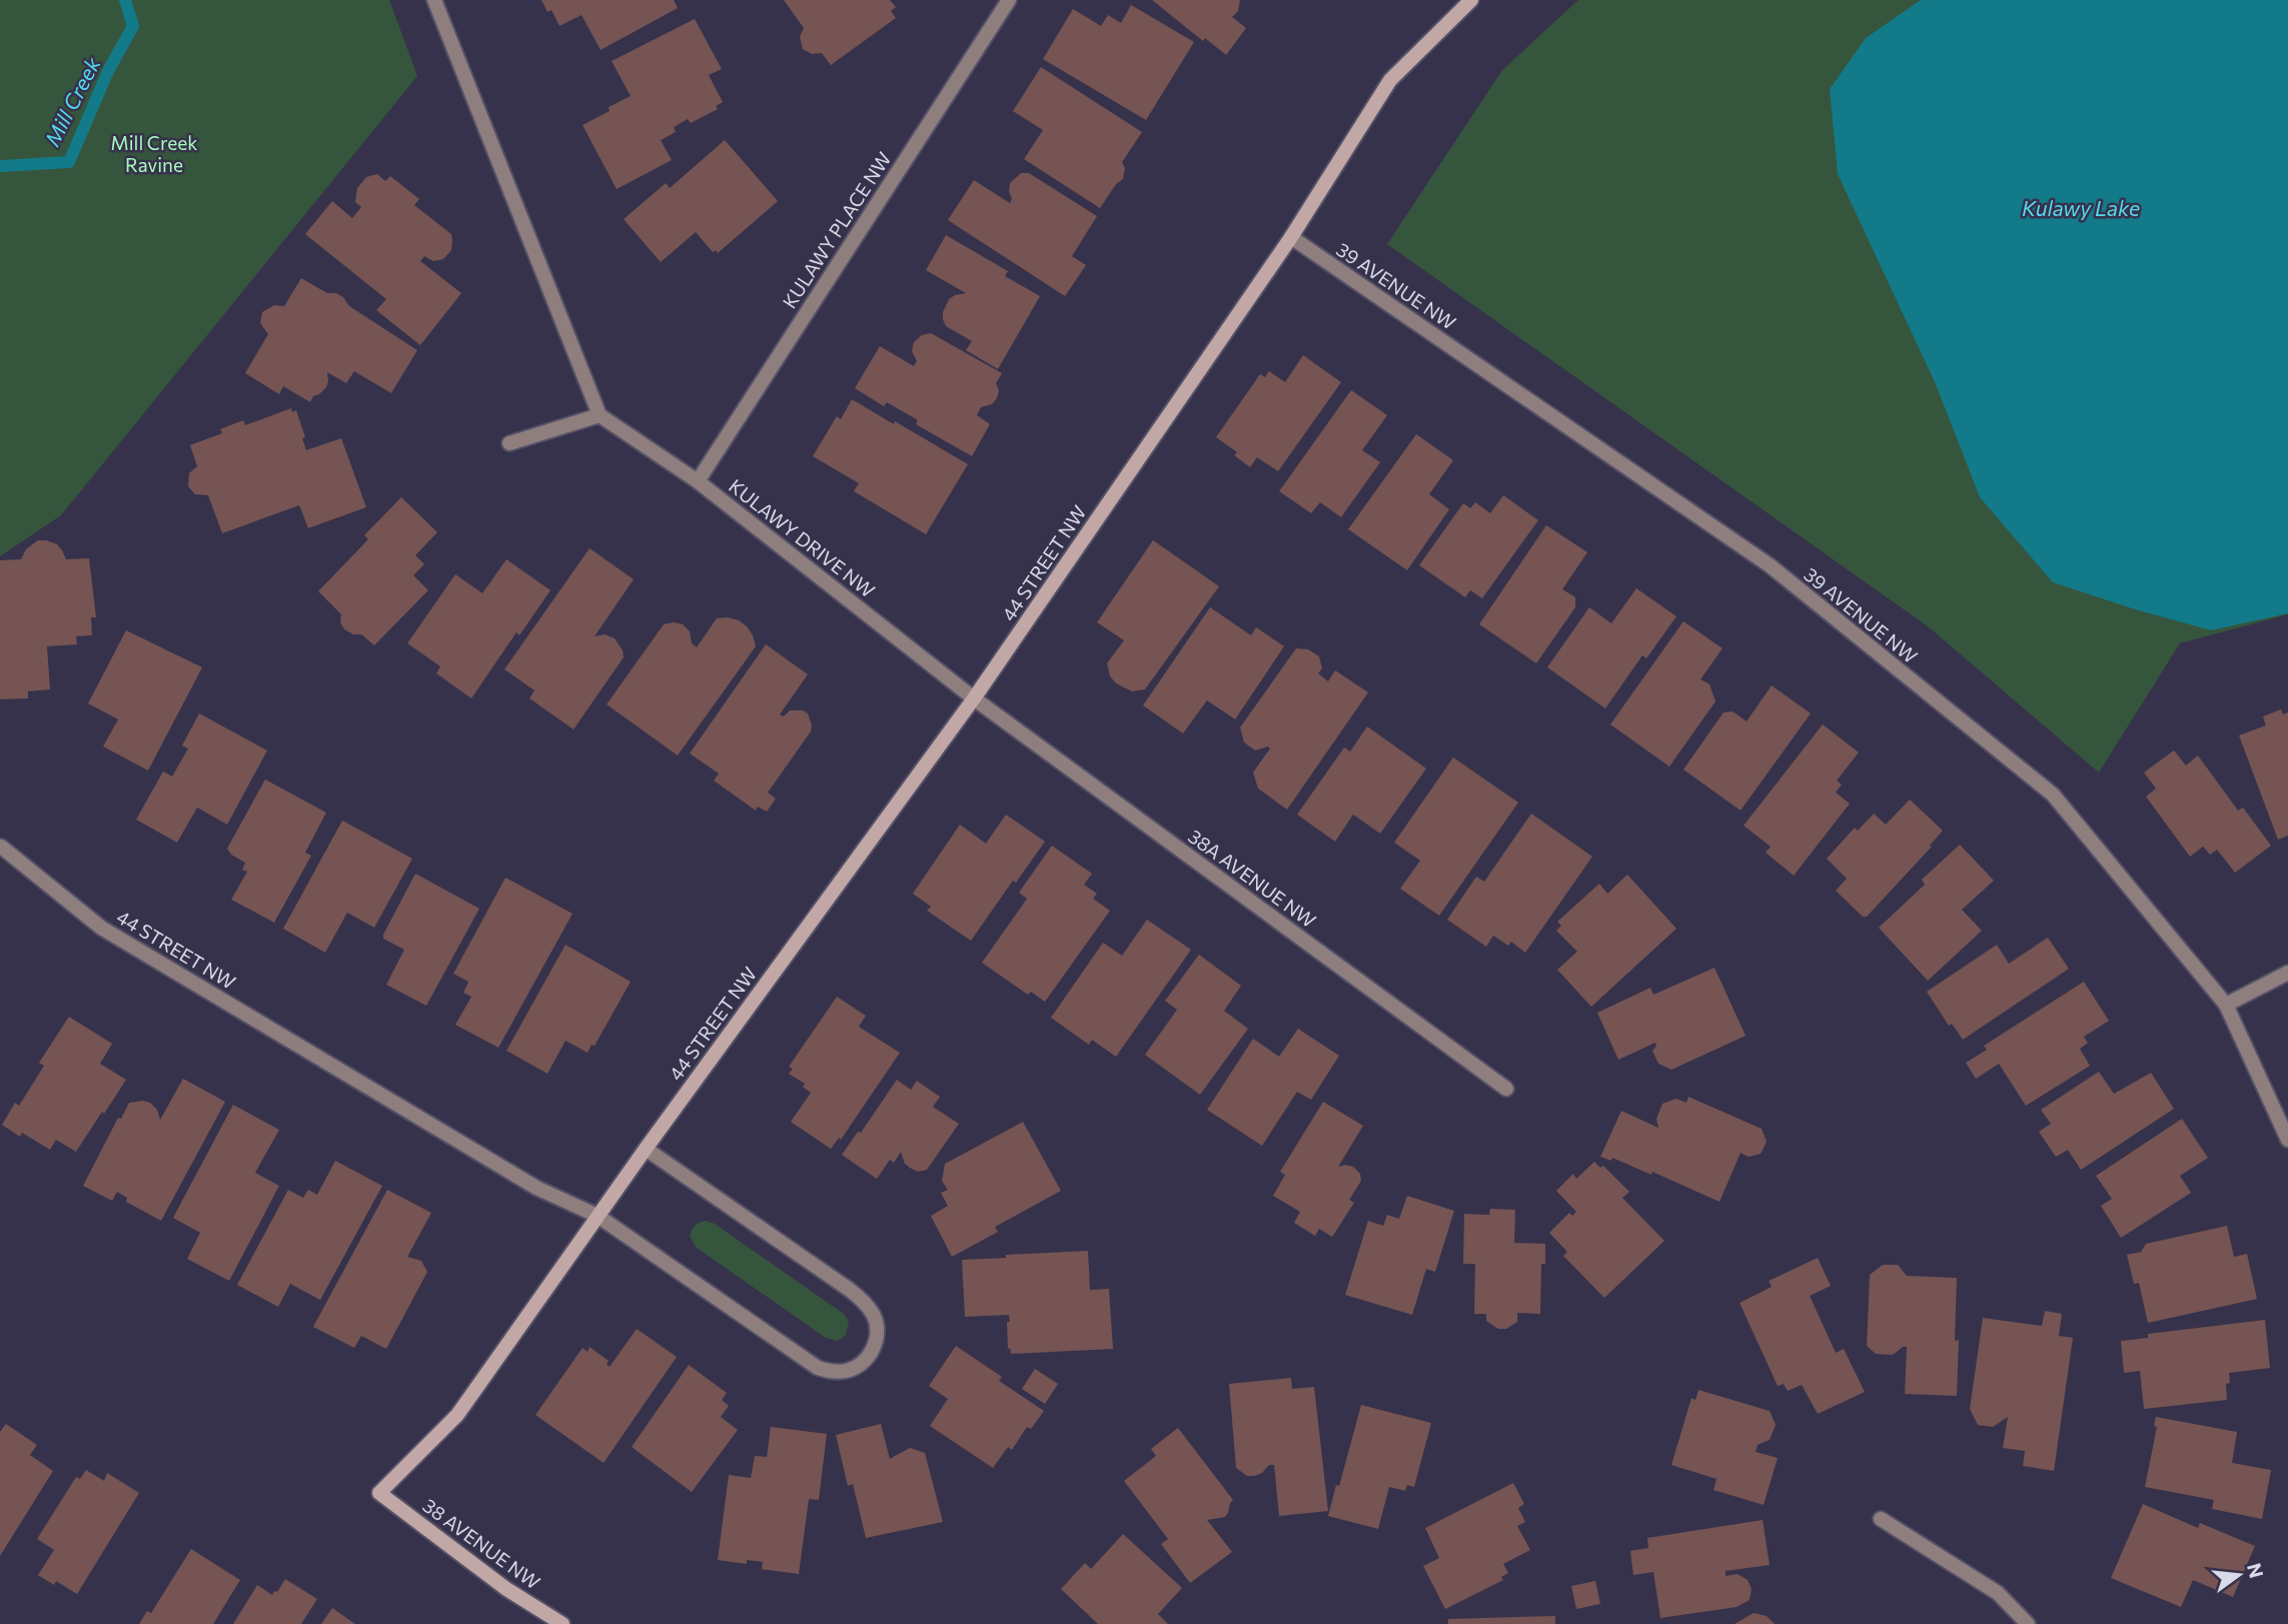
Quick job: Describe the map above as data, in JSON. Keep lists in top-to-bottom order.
{
  "streets": {
    "street": [
      "KULAWY PLACE NW",
      "39 AVENUE NW",
      "KULAWY DRIVE NW",
      "44 STREET NW",
      "38A AVENUE NW",
      "38 AVENUE NW"
    ]
  },
  "crossings": [
    ["KULAWY PLACE NW", "KULAWY DRIVE NW"],
    ["39 AVENUE NW", "44 STREET NW"],
    ["KULAWY DRIVE NW", "44 STREET NW"],
    ["KULAWY DRIVE NW", "38A AVENUE NW"],
    ["44 STREET NW", "38A AVENUE NW"],
    ["44 STREET NW", "38 AVENUE NW"]
  ],
  "water": ["Mill Creek", "Kulawy Lake"],
  "parks": ["Mill Creek Ravine"],
  "north": "right"
}
